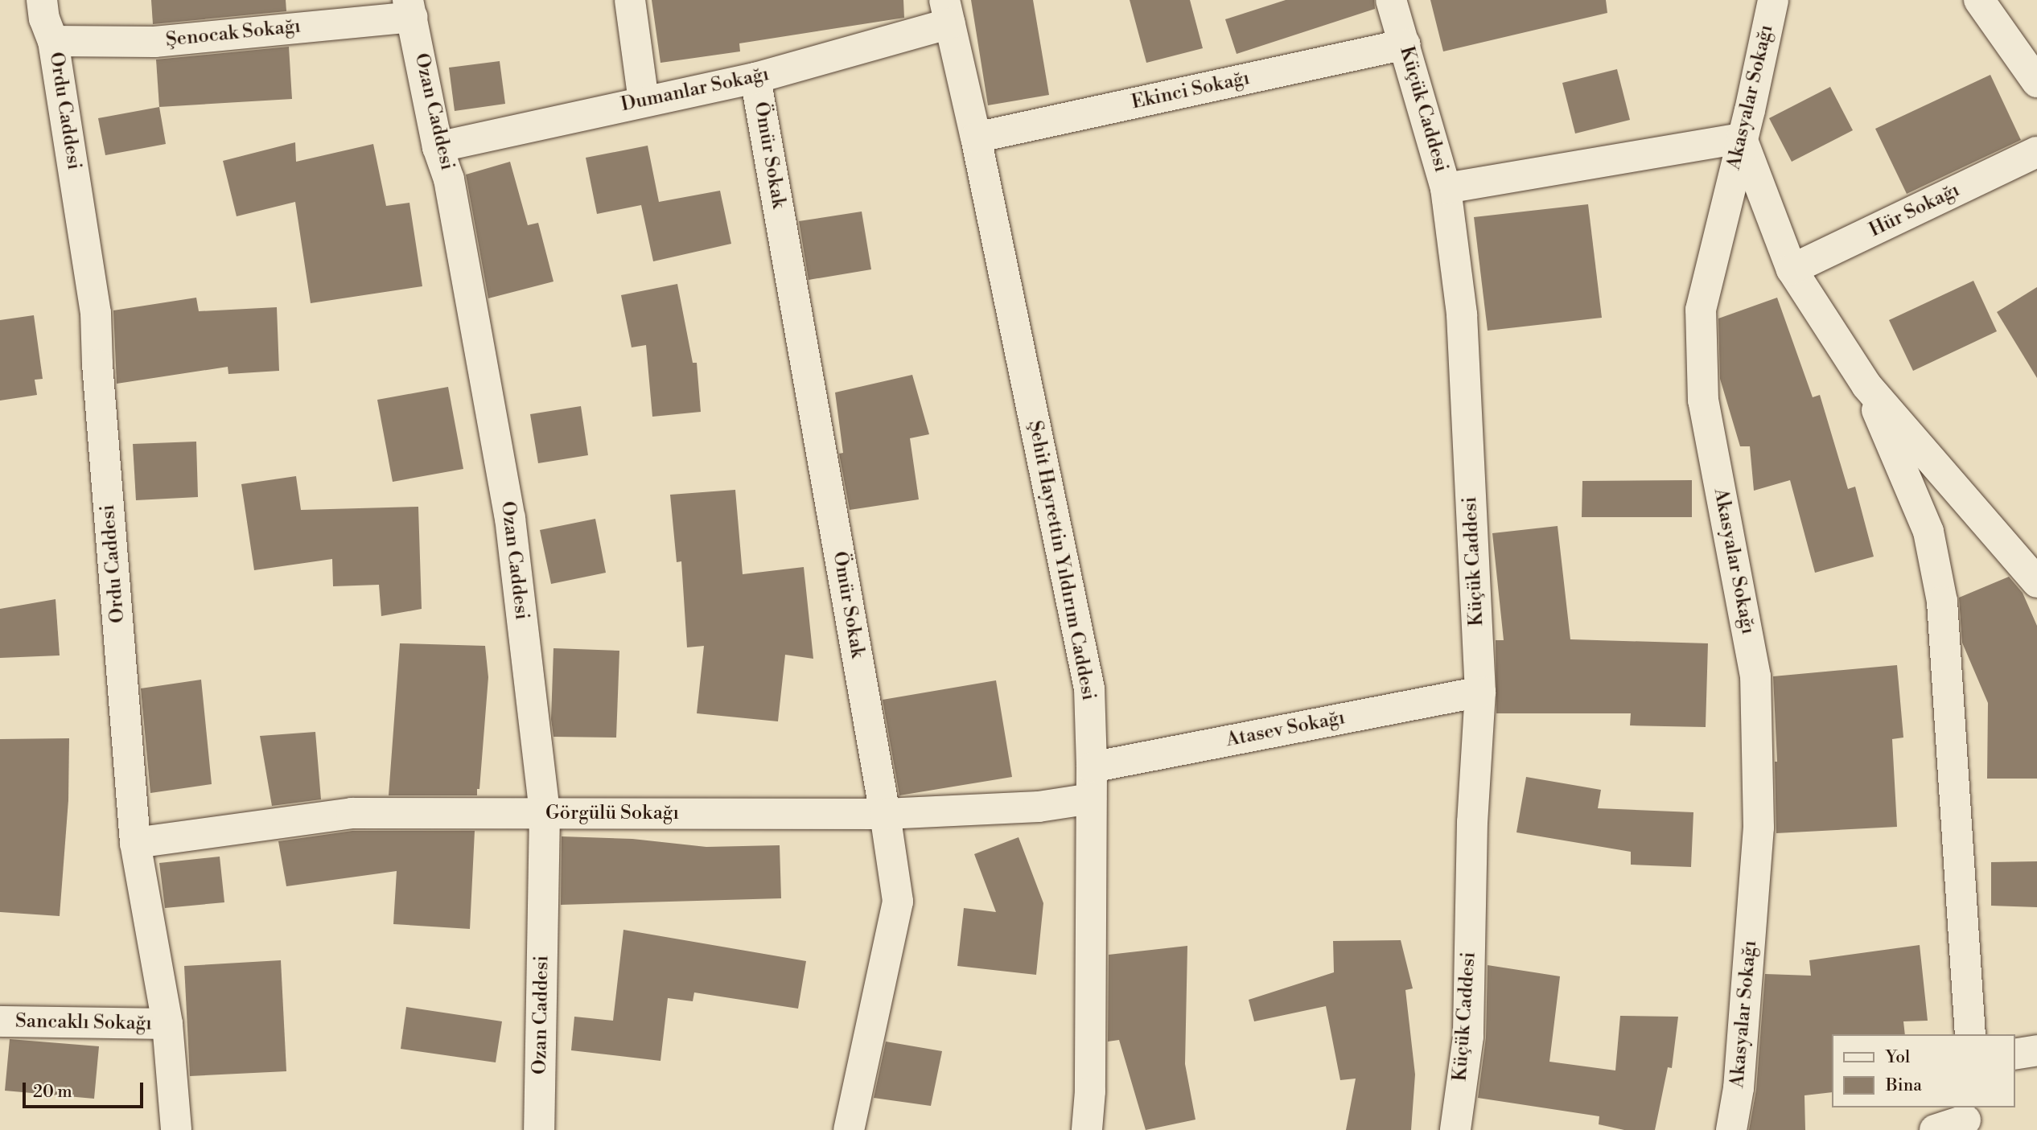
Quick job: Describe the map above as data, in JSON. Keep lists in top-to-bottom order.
{
  "streets": {
    "street": [
      "Şenocak Sokağı",
      "Dumanlar Sokağı",
      "Ekinci Sokağı",
      "Akasyalar Sokağı",
      "Küçük Caddesi",
      "Ordu Caddesi",
      "Ozan Caddesi",
      "Ömür Sokak",
      "Hür Sokağı",
      "Şehit Hayrettin Yıldırım Caddesi",
      "Atasev Sokağı",
      "Görgülü Sokağı",
      "Sancaklı Sokağı"
    ]
  },
  "crossings": [
    ["Şenocak Sokağı", "Ordu Caddesi"],
    ["Şenocak Sokağı", "Ozan Caddesi"],
    ["Dumanlar Sokağı", "Ozan Caddesi"],
    ["Dumanlar Sokağı", "Ömür Sokak"],
    ["Dumanlar Sokağı", "Şehit Hayrettin Yıldırım Caddesi"],
    ["Ekinci Sokağı", "Küçük Caddesi"],
    ["Ekinci Sokağı", "Şehit Hayrettin Yıldırım Caddesi"],
    ["Küçük Caddesi", "Atasev Sokağı"],
    ["Ordu Caddesi", "Görgülü Sokağı"],
    ["Ordu Caddesi", "Sancaklı Sokağı"],
    ["Ozan Caddesi", "Görgülü Sokağı"],
    ["Ömür Sokak", "Görgülü Sokağı"],
    ["Şehit Hayrettin Yıldırım Caddesi", "Atasev Sokağı"],
    ["Şehit Hayrettin Yıldırım Caddesi", "Görgülü Sokağı"]
  ],
  "legend": ["Yol", "Bina"],
  "scale_bar": "20 m"
}
